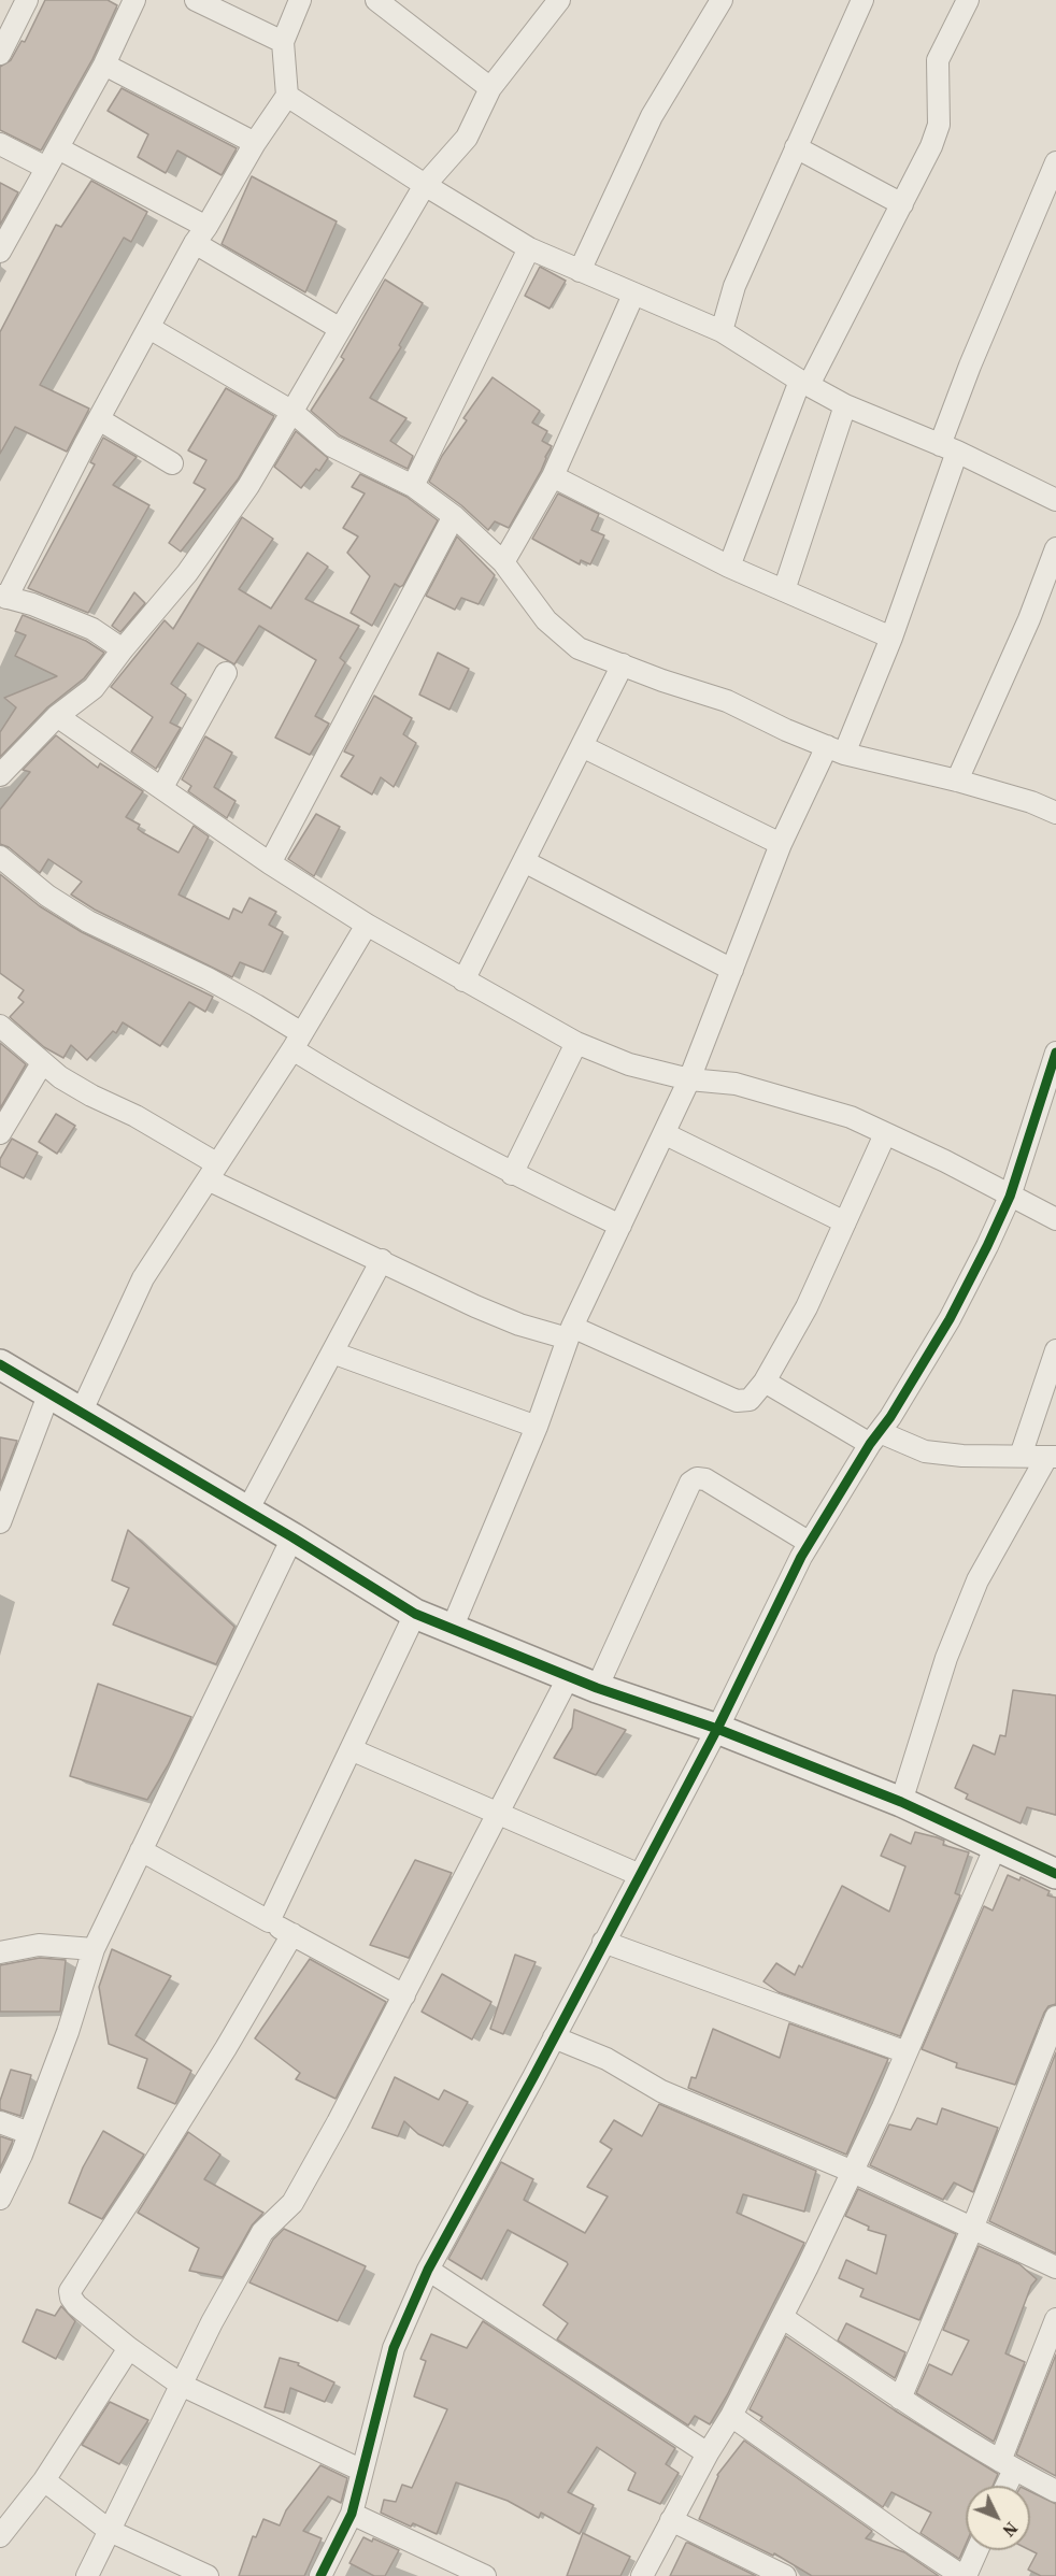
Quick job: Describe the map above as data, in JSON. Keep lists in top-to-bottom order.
{
  "north": "bottom right"
}
